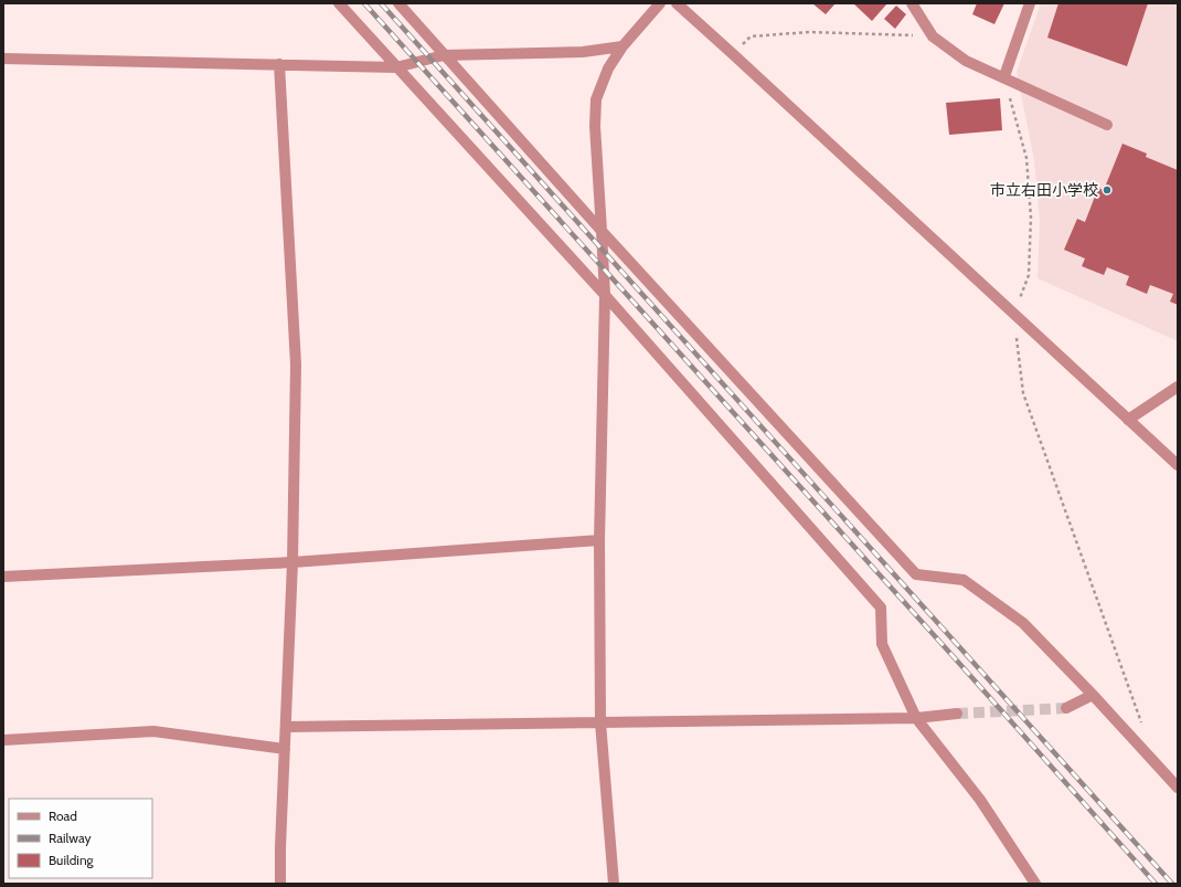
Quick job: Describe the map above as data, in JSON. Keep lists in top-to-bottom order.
{
  "places": ["市立右田小学校"],
  "legend": ["Road", "Railway", "Building"]
}
